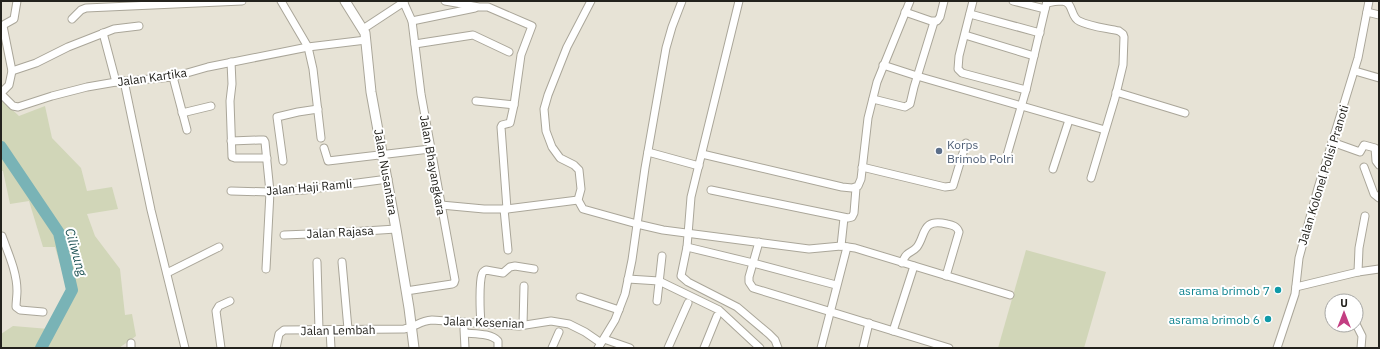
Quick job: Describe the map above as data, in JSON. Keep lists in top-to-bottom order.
{
  "streets": {
    "main road": ["Jalan Nusantara"],
    "street": [
      "Jalan Kartika",
      "Jalan Bhayangkara",
      "Jalan Kolonel Polisi Pranoti",
      "Jalan Haji Ramli",
      "Jalan Rajasa",
      "Jalan Kesenian",
      "Jalan Lembah"
    ]
  },
  "crossings": [
    ["Jalan Kartika", "Jalan Nusantara"],
    ["Jalan Bhayangkara", "Jalan Nusantara"],
    ["Jalan Nusantara", "Jalan Haji Ramli"],
    ["Jalan Nusantara", "Jalan Rajasa"],
    ["Jalan Nusantara", "Jalan Kesenian"],
    ["Jalan Nusantara", "Jalan Lembah"],
    ["Jalan Kesenian", "Jalan Lembah"]
  ],
  "water": ["Ciliwung"],
  "places": ["Korps Brimob Polri", "asrama brimob 7", "asrama brimob 6"],
  "north": "top"
}
